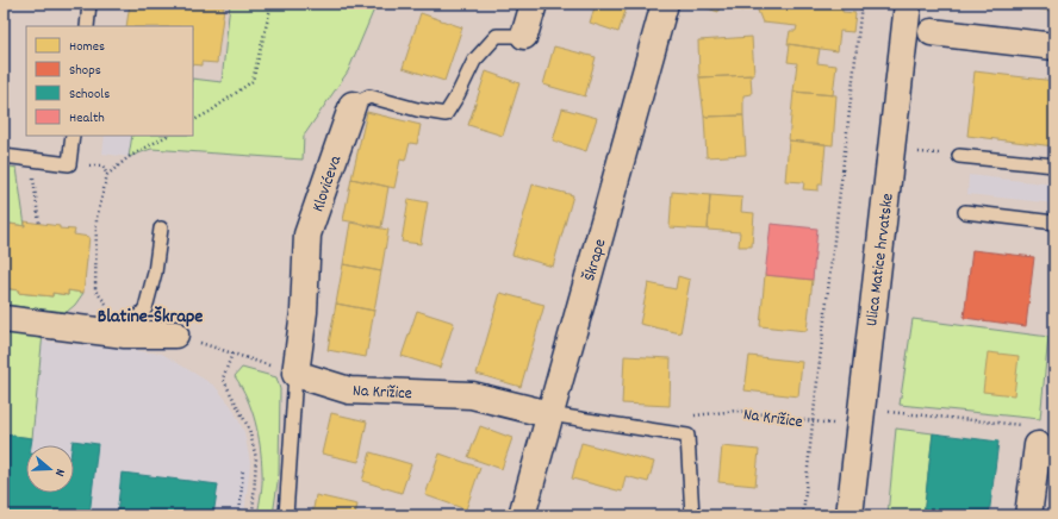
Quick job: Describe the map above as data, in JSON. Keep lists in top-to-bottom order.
{
  "streets": {
    "street": [
      "Klovićeva",
      "Škrape",
      "Ulica Matice hrvatske",
      "Na Križice"
    ]
  },
  "crossings": [
    ["Klovićeva", "Na Križice"],
    ["Škrape", "Na Križice"]
  ],
  "districts": ["Blatine-Škrape"],
  "legend": [
    "Homes",
    "Shops",
    "Schools",
    "Health"
  ],
  "north": "right"
}
